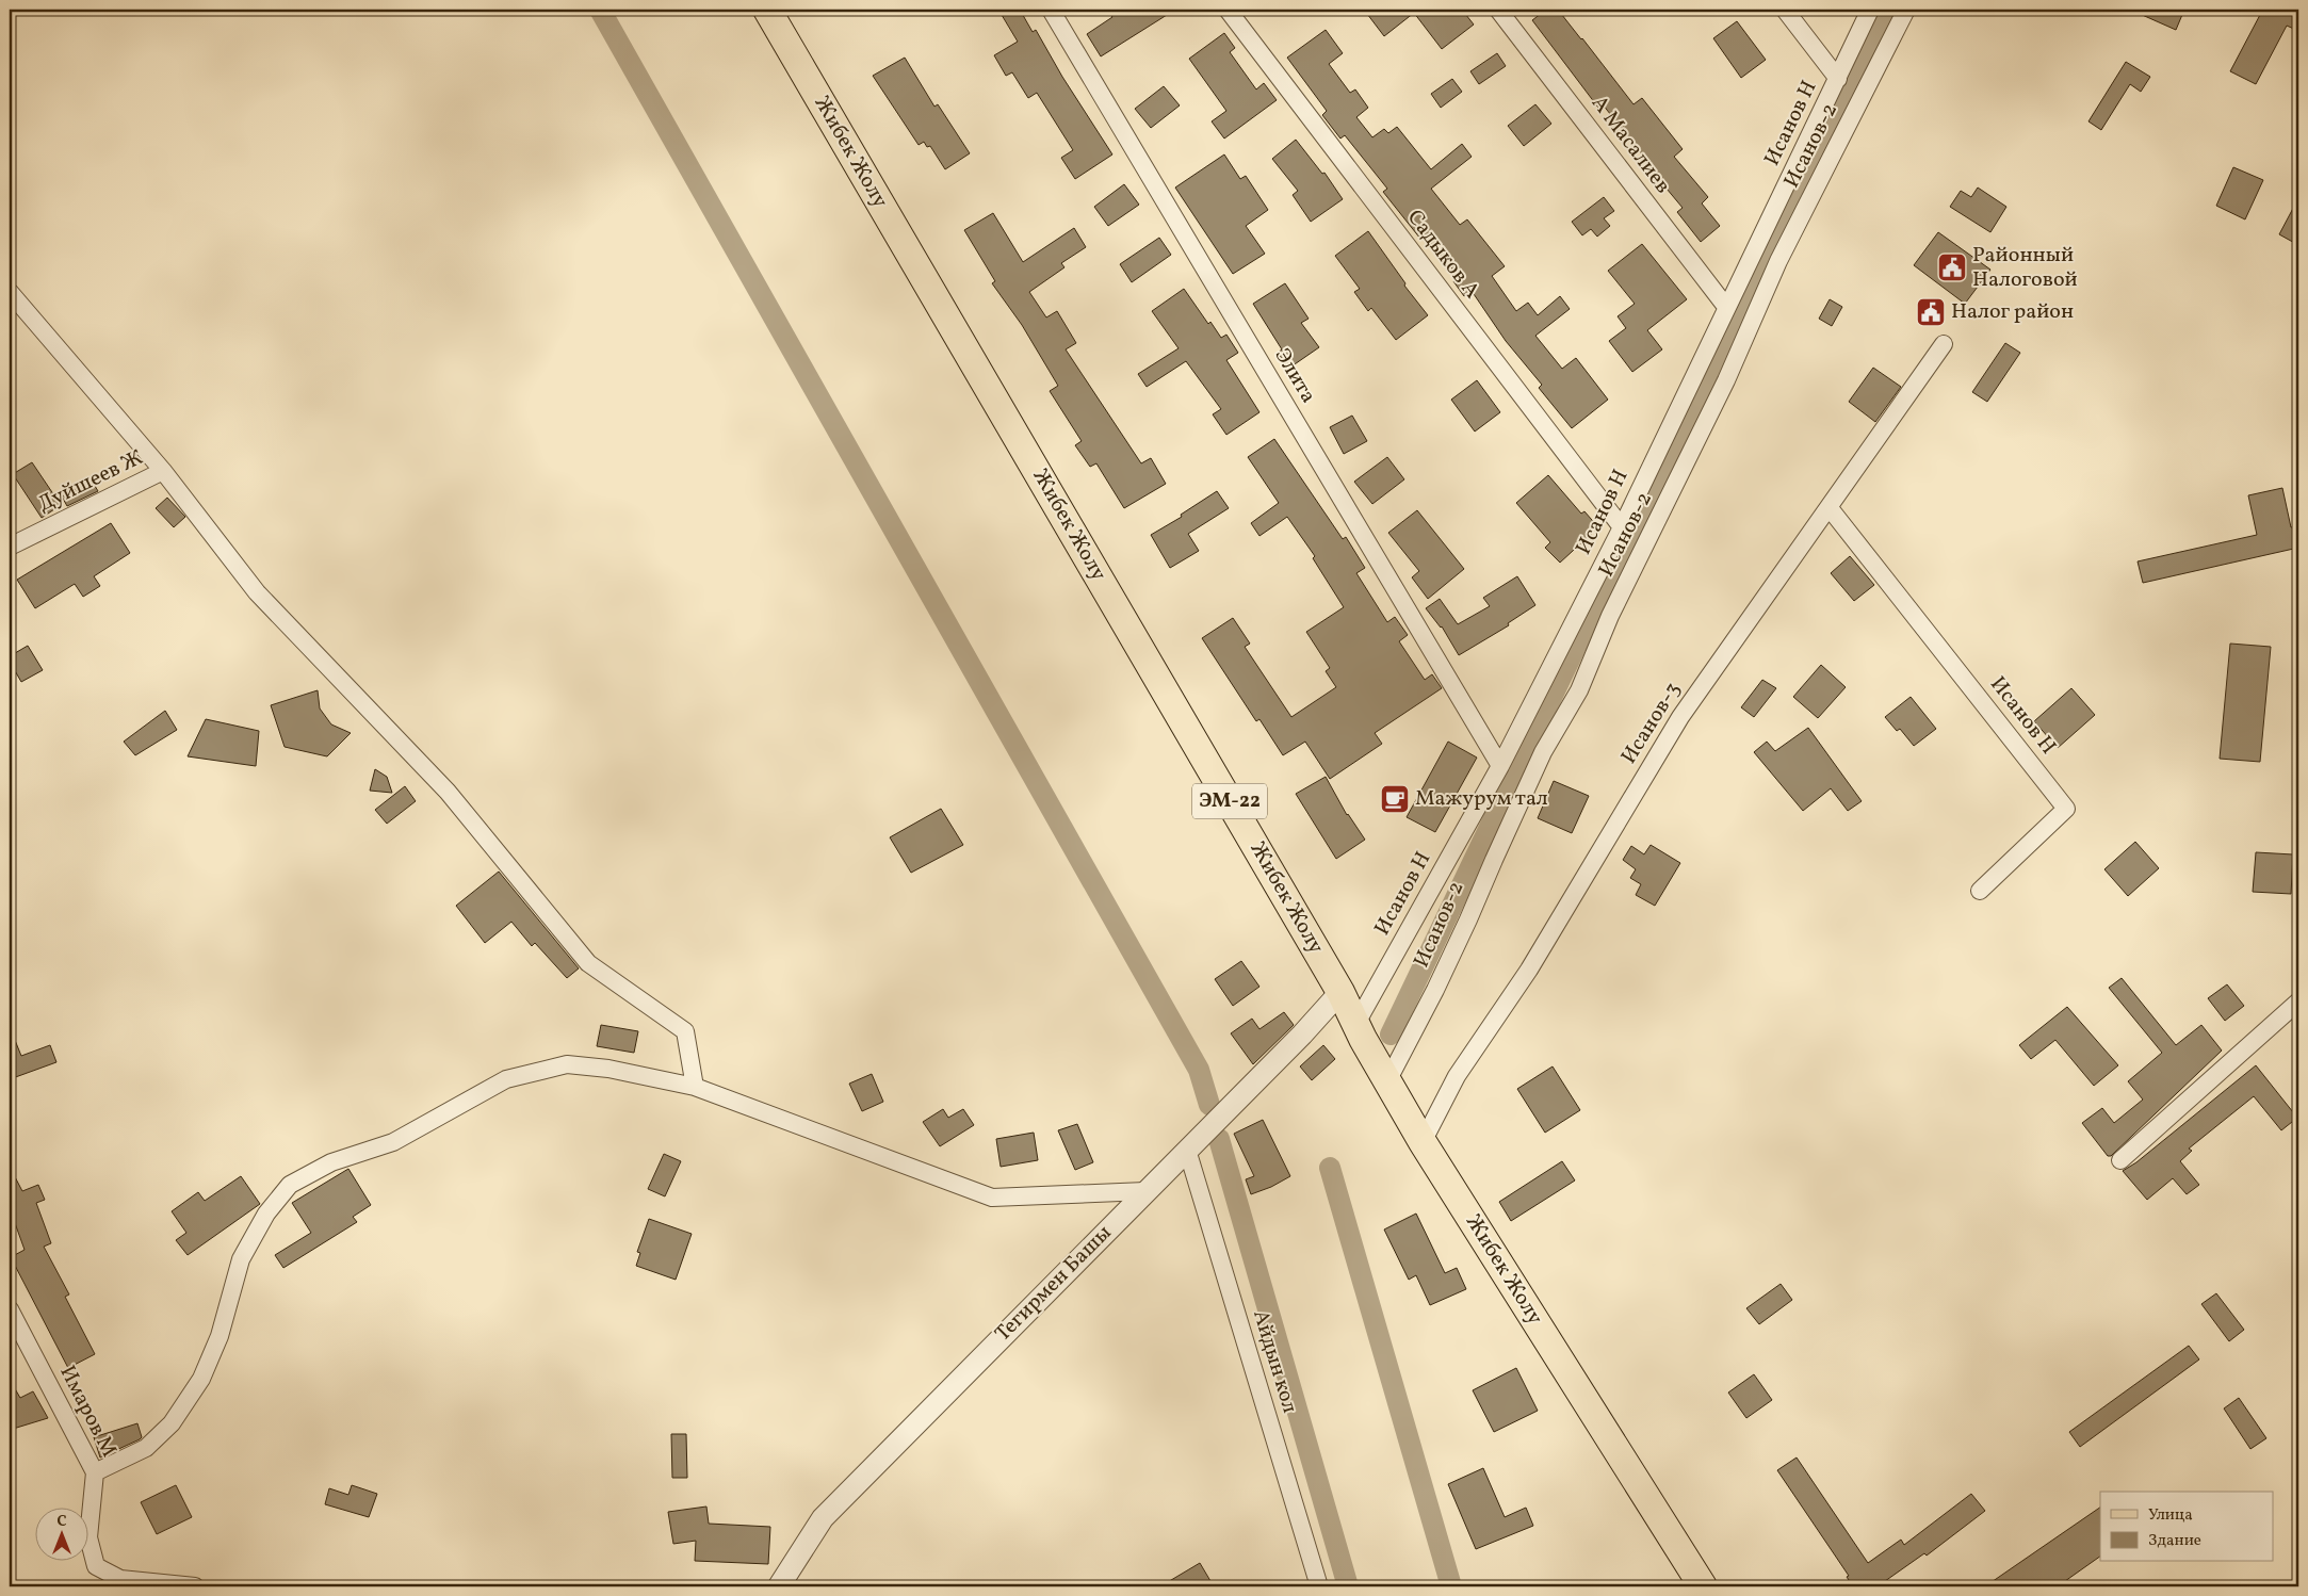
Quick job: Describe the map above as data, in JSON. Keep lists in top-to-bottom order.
{
  "streets": {
    "main road": ["Жибек Жолу", "ЭМ-22"],
    "street": [
      "Исанов Н",
      "А Масалиев",
      "Исанов-2",
      "Садыков А",
      "Элита",
      "Дуйшеев Ж",
      "Исанов-3",
      "Тегирмен Башы",
      "Айдын кол",
      "Имаров М"
    ]
  },
  "crossings": [
    ["Исанов Н", "А Масалиев"],
    ["Исанов Н", "Жибек Жолу"],
    ["Исанов Н", "Садыков А"],
    ["Исанов Н", "Элита"],
    ["Исанов Н", "Исанов-3"],
    ["Исанов-2", "Жибек Жолу"],
    ["Жибек Жолу", "Исанов-3"],
    ["Жибек Жолу", "Тегирмен Башы"],
    ["Тегирмен Башы", "Айдын кол"]
  ],
  "places": {
    "public building": ["Районный Налоговой", "Налог район"],
    "cafe": ["Мажурум тал"]
  },
  "legend": ["Улица", "Здание"],
  "north": "top"
}
